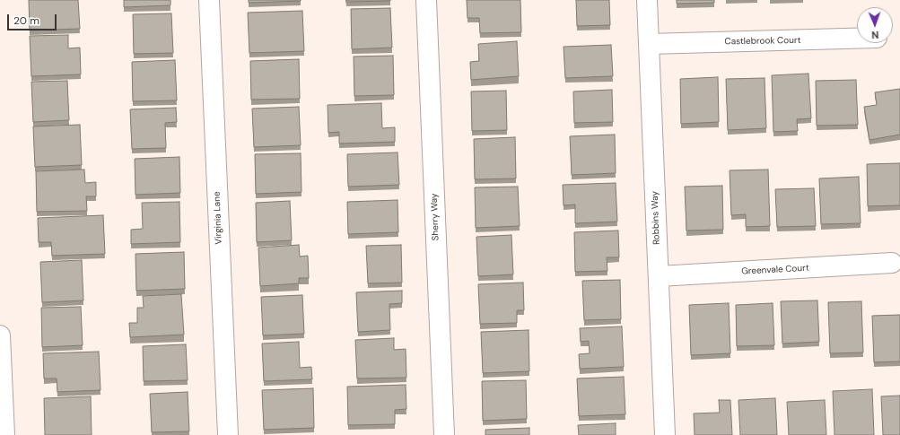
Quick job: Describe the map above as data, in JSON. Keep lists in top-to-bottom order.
{
  "streets": {
    "street": [
      "Castlebrook Court",
      "Sherry Way",
      "Virginia Lane",
      "Robbins Way",
      "Greenvale Court"
    ]
  },
  "crossings": [
    ["Castlebrook Court", "Robbins Way"],
    ["Robbins Way", "Greenvale Court"]
  ],
  "scale_bar": "20 m",
  "north": "bottom"
}
